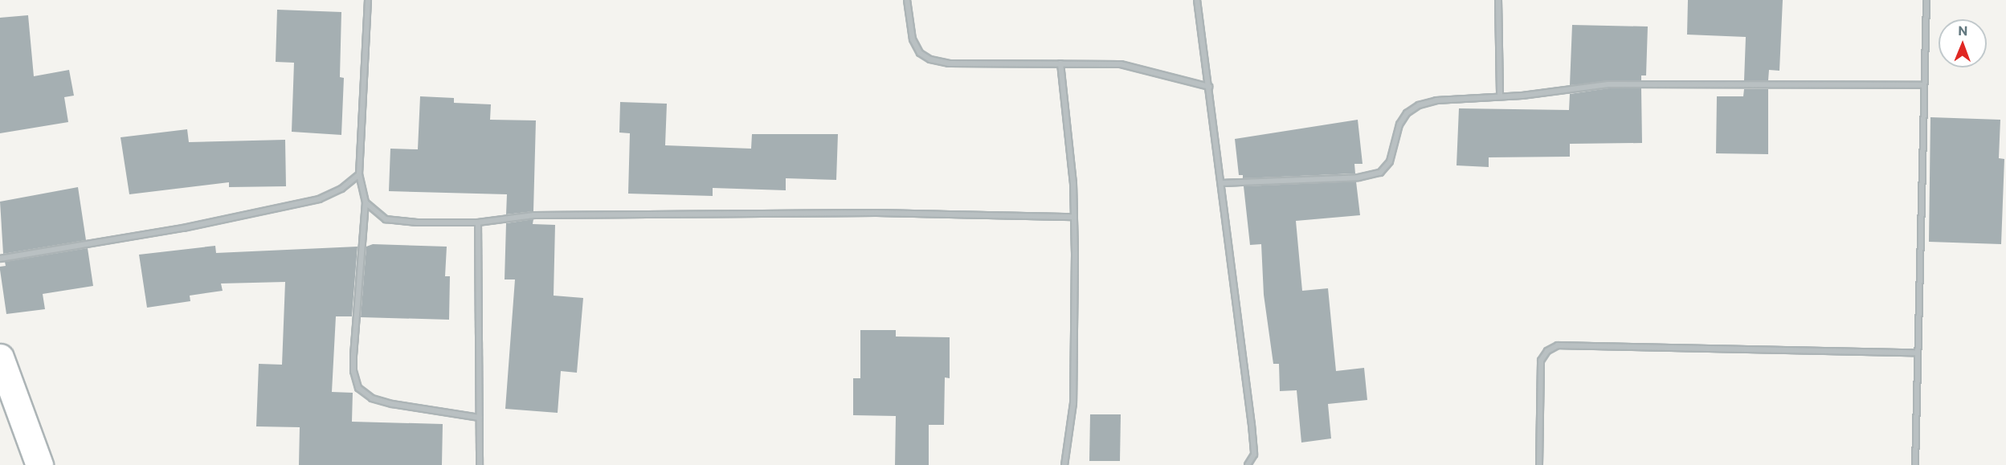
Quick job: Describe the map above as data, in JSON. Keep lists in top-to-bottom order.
{
  "north": "top"
}
